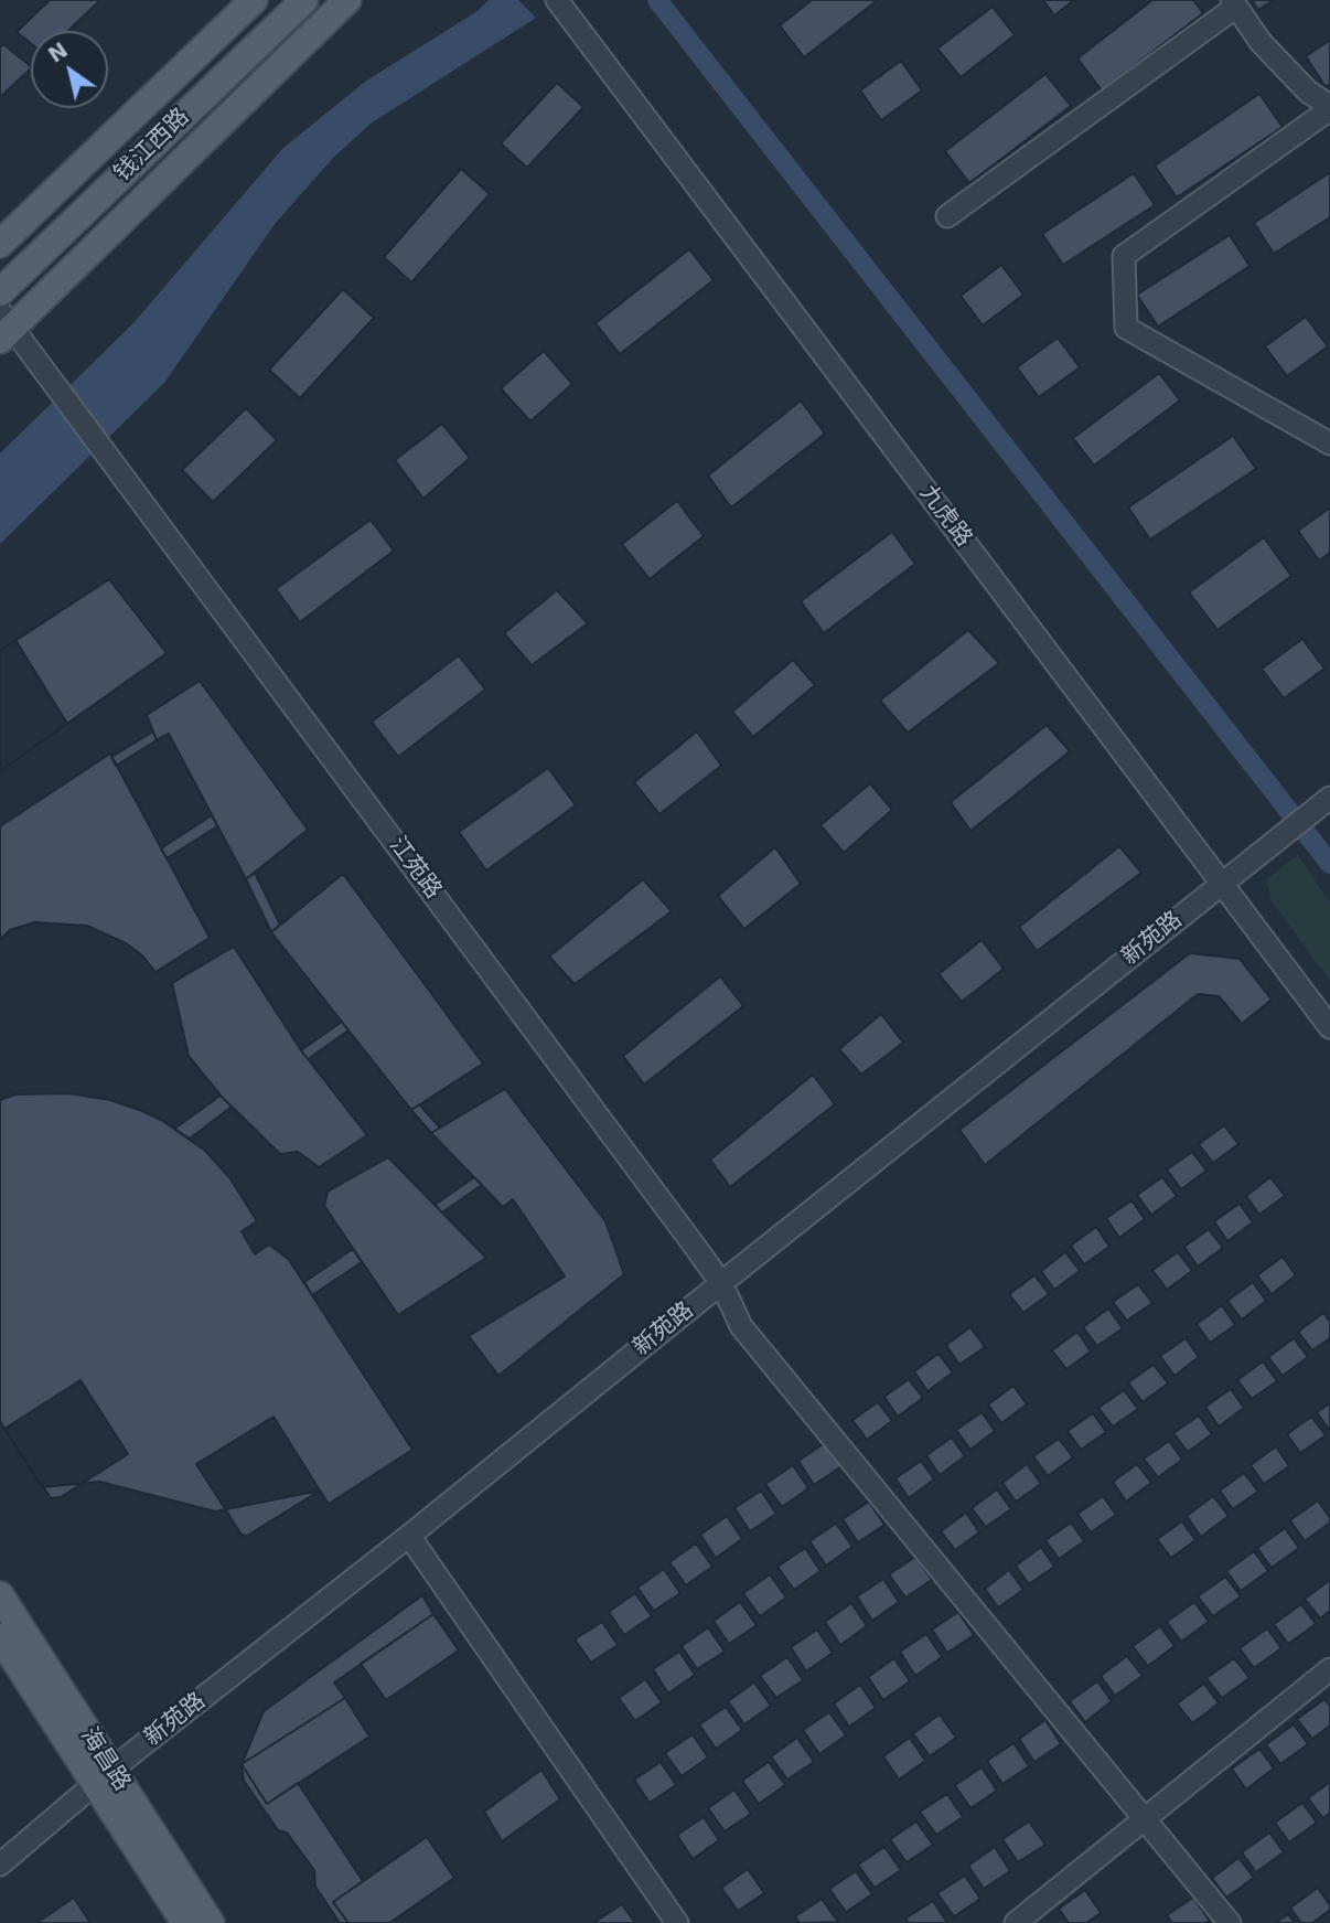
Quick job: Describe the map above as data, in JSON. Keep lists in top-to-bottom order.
{
  "streets": {
    "main road": ["钱江西路", "海昌路"],
    "street": ["九虎路", "江苑路", "新苑路"]
  },
  "crossings": [
    ["九虎路", "新苑路"],
    ["江苑路", "新苑路"],
    ["新苑路", "海昌路"]
  ],
  "north": "top left"
}
